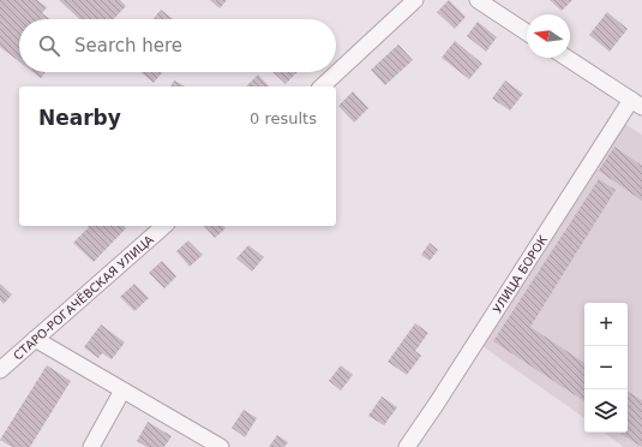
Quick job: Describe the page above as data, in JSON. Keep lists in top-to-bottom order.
{
  "streets": {
    "street": ["УЛИЦА БОРОК", "СТАРО-РОГАЧЁВСКАЯ УЛИЦА"]
  },
  "north": "left",
  "page": {
    "search": "Search here",
    "heading": ["Nearby", "0 results"],
    "map_buttons": ["+", "−"]
  }
}
